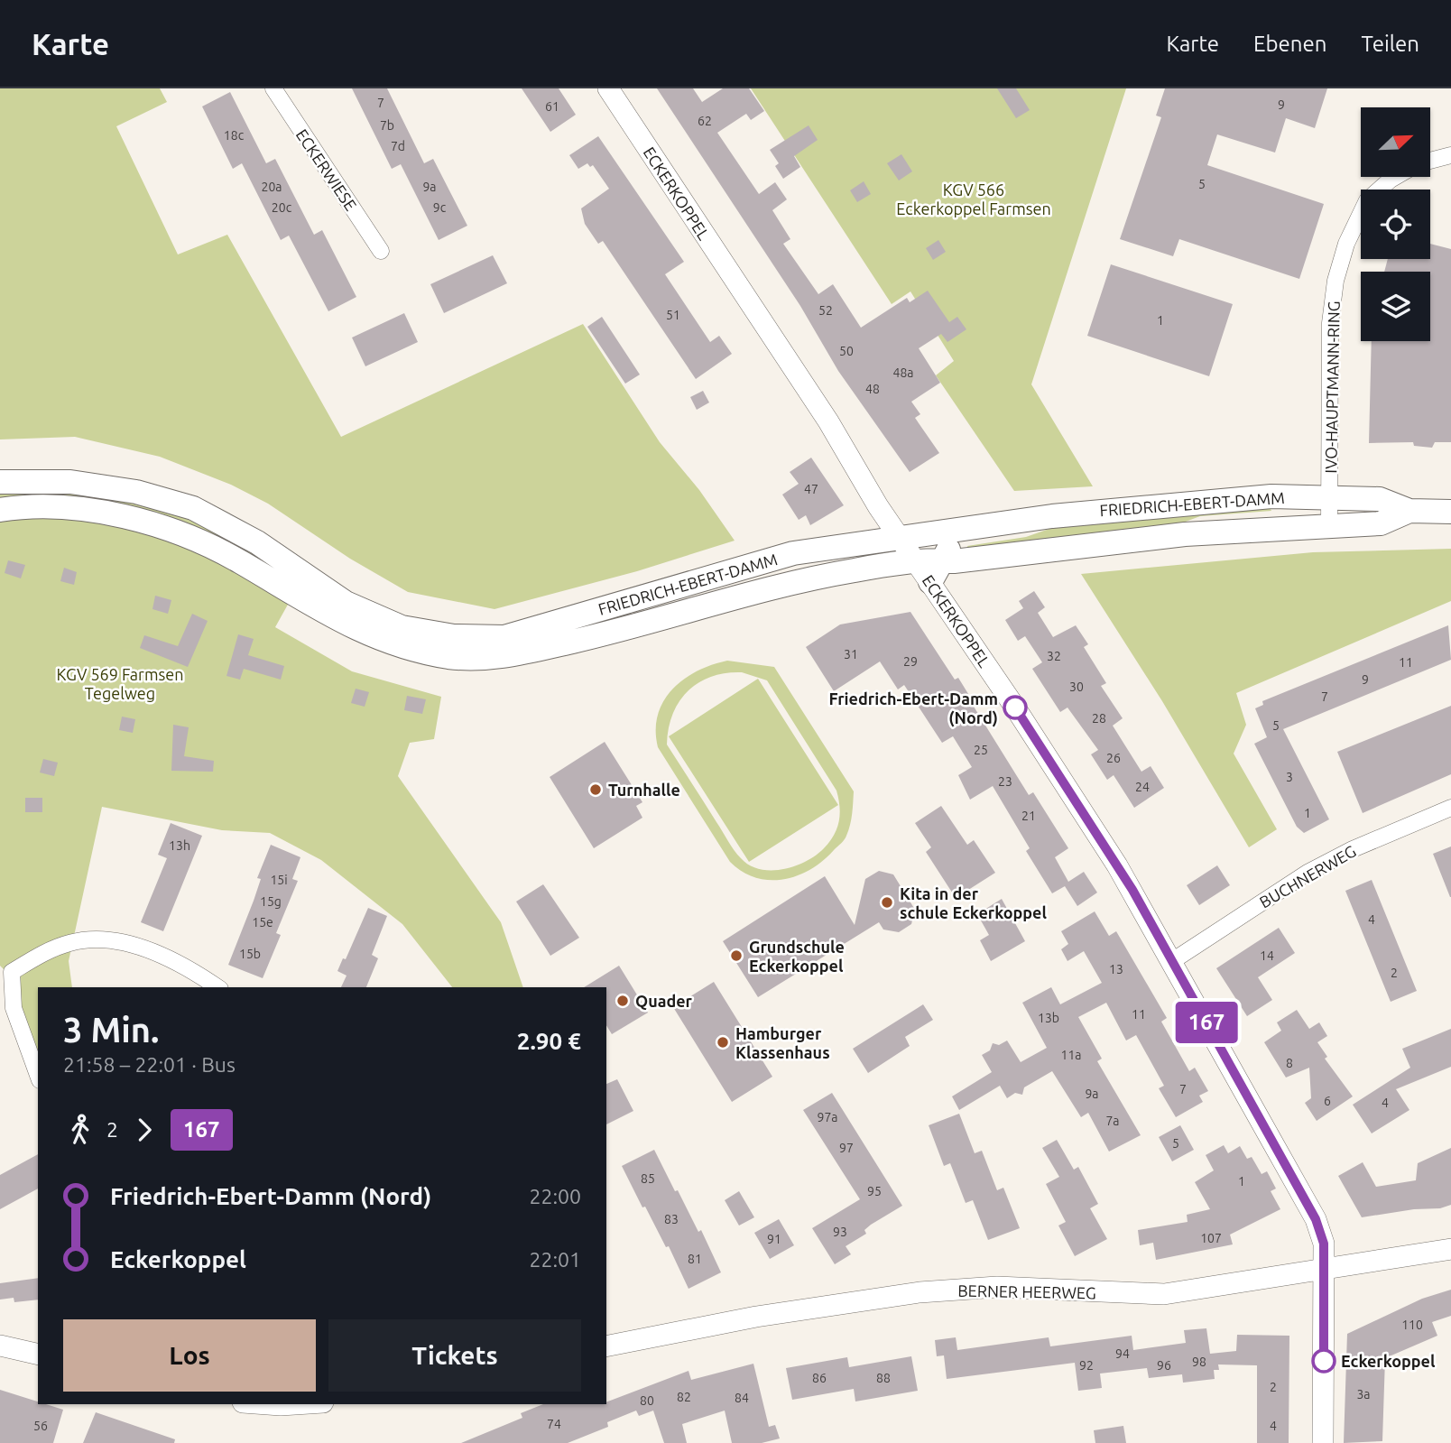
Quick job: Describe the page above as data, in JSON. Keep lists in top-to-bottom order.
{
  "streets": {
    "main road": ["FRIEDRICH-EBERT-DAMM"],
    "street": [
      "ECKERWIESE",
      "ECKERKOPPEL",
      "IVO-HAUPTMANN-RING",
      "BUCHNERWEG",
      "BERNER HEERWEG"
    ]
  },
  "crossings": [
    ["ECKERKOPPEL", "FRIEDRICH-EBERT-DAMM"],
    ["ECKERKOPPEL", "BUCHNERWEG"],
    ["ECKERKOPPEL", "BERNER HEERWEG"],
    ["IVO-HAUPTMANN-RING", "FRIEDRICH-EBERT-DAMM"]
  ],
  "parks": ["KGV 566 Eckerkoppel Farmsen", "KGV 569 Farmsen Tegelweg"],
  "places": [
    "Friedrich-Ebert-Damm (Nord)",
    "Turnhalle",
    "Kita in der schule Eckerkoppel",
    "Grundschule Eckerkoppel",
    "Quader",
    "Hamburger Klassenhaus",
    "Eckerkoppel"
  ],
  "lines": ["bus line 167"],
  "house_numbers": [
    "7",
    "9",
    "61",
    "62",
    "7b",
    "18c",
    "7d",
    "5",
    "20a",
    "9a",
    "20c",
    "9c",
    "52",
    "51",
    "1",
    "50",
    "48a",
    "48",
    "47",
    "31",
    "32",
    "29",
    "11",
    "9",
    "30",
    "7",
    "28",
    "5",
    "25",
    "26",
    "3",
    "23",
    "24",
    "1",
    "21",
    "13h",
    "15i",
    "15g",
    "4",
    "15e",
    "15b",
    "14",
    "13",
    "2",
    "11",
    "13b",
    "11a",
    "8",
    "7",
    "9a",
    "6",
    "4",
    "97a",
    "7a",
    "5",
    "97",
    "85",
    "1",
    "95",
    "83",
    "93",
    "107",
    "91",
    "81",
    "110",
    "94",
    "98",
    "92",
    "96",
    "86",
    "88",
    "2",
    "3a",
    "82",
    "84",
    "80",
    "74",
    "56",
    "4"
  ],
  "north": "top right",
  "page": {
    "header": "Karte",
    "nav": ["Karte", "Ebenen", "Teilen"],
    "on_map": "167",
    "heading": ["3 Min.", "21:58 – 22:01 · Bus", "2.90 €"],
    "legs": ["2", "167"],
    "list": [
      {
        "name": "Friedrich-Ebert-Damm (Nord)",
        "value": "22:00"
      },
      {
        "name": "Eckerkoppel",
        "value": "22:01"
      }
    ],
    "buttons": ["Los", "Tickets"]
  }
}
